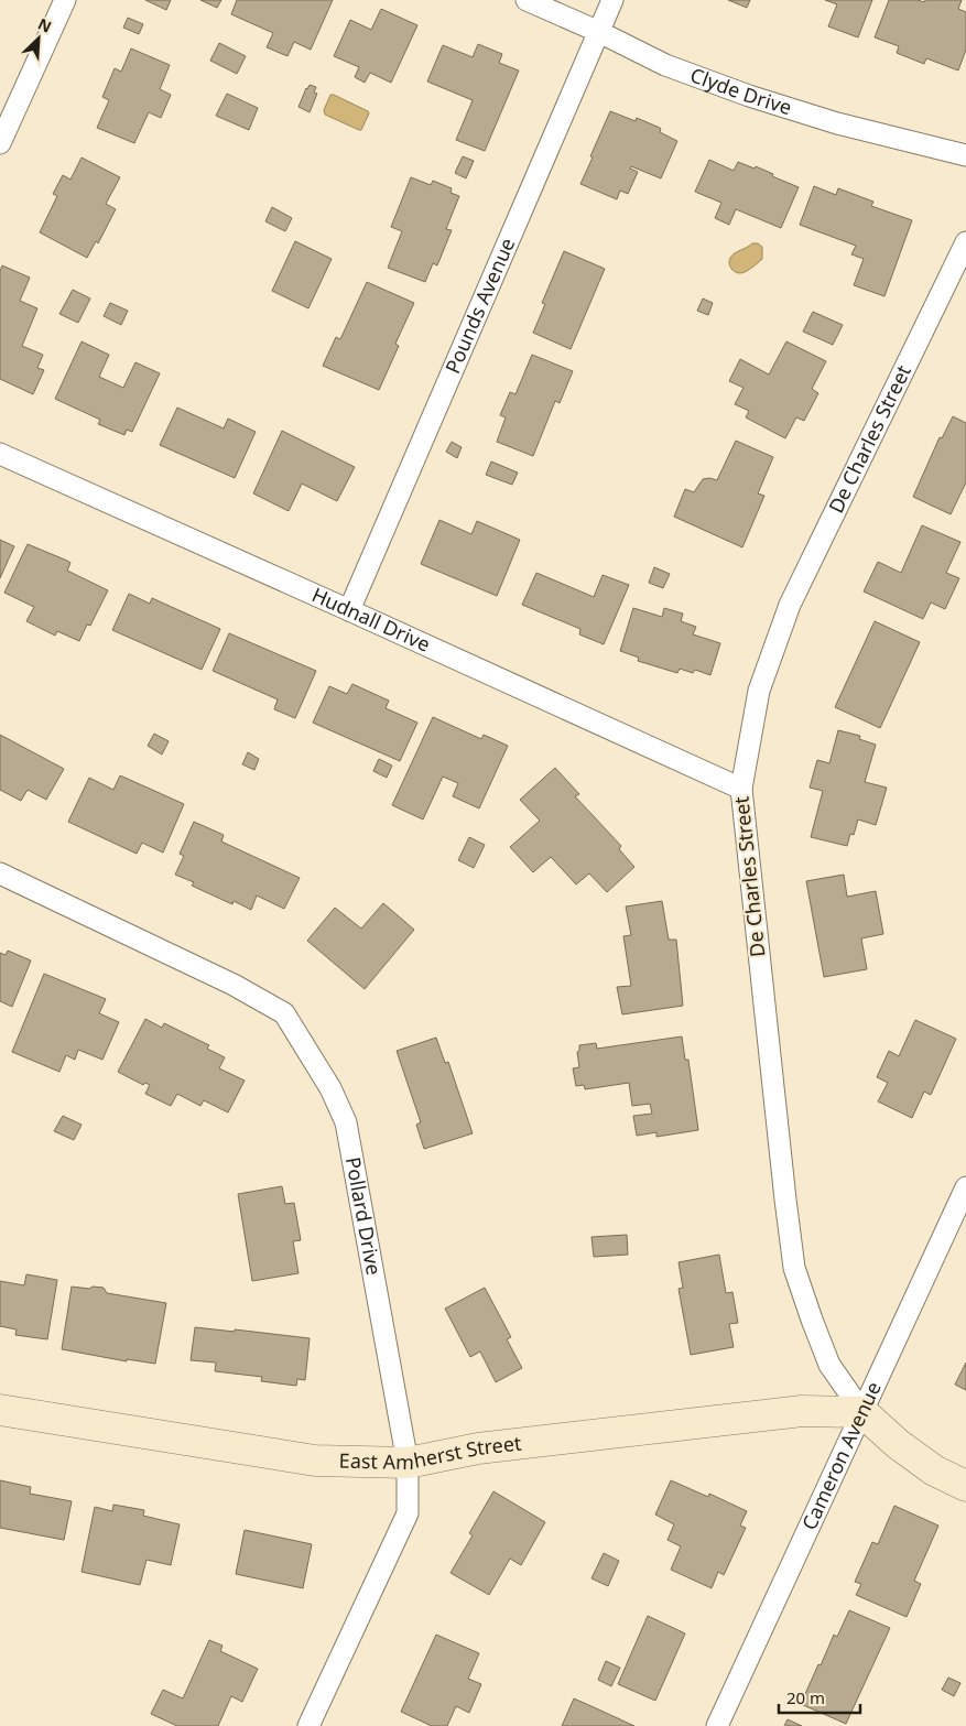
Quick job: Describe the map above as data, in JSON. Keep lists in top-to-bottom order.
{
  "streets": {
    "street": [
      "Clyde Drive",
      "Pounds Avenue",
      "De Charles Street",
      "Hudnall Drive",
      "Pollard Drive",
      "East Amherst Street",
      "Cameron Avenue"
    ]
  },
  "crossings": [
    ["Clyde Drive", "Pounds Avenue"],
    ["Pounds Avenue", "Hudnall Drive"],
    ["De Charles Street", "Hudnall Drive"],
    ["De Charles Street", "East Amherst Street"],
    ["De Charles Street", "Cameron Avenue"],
    ["Pollard Drive", "East Amherst Street"],
    ["East Amherst Street", "Cameron Avenue"]
  ],
  "scale_bar": "20 m",
  "north": "top right"
}
